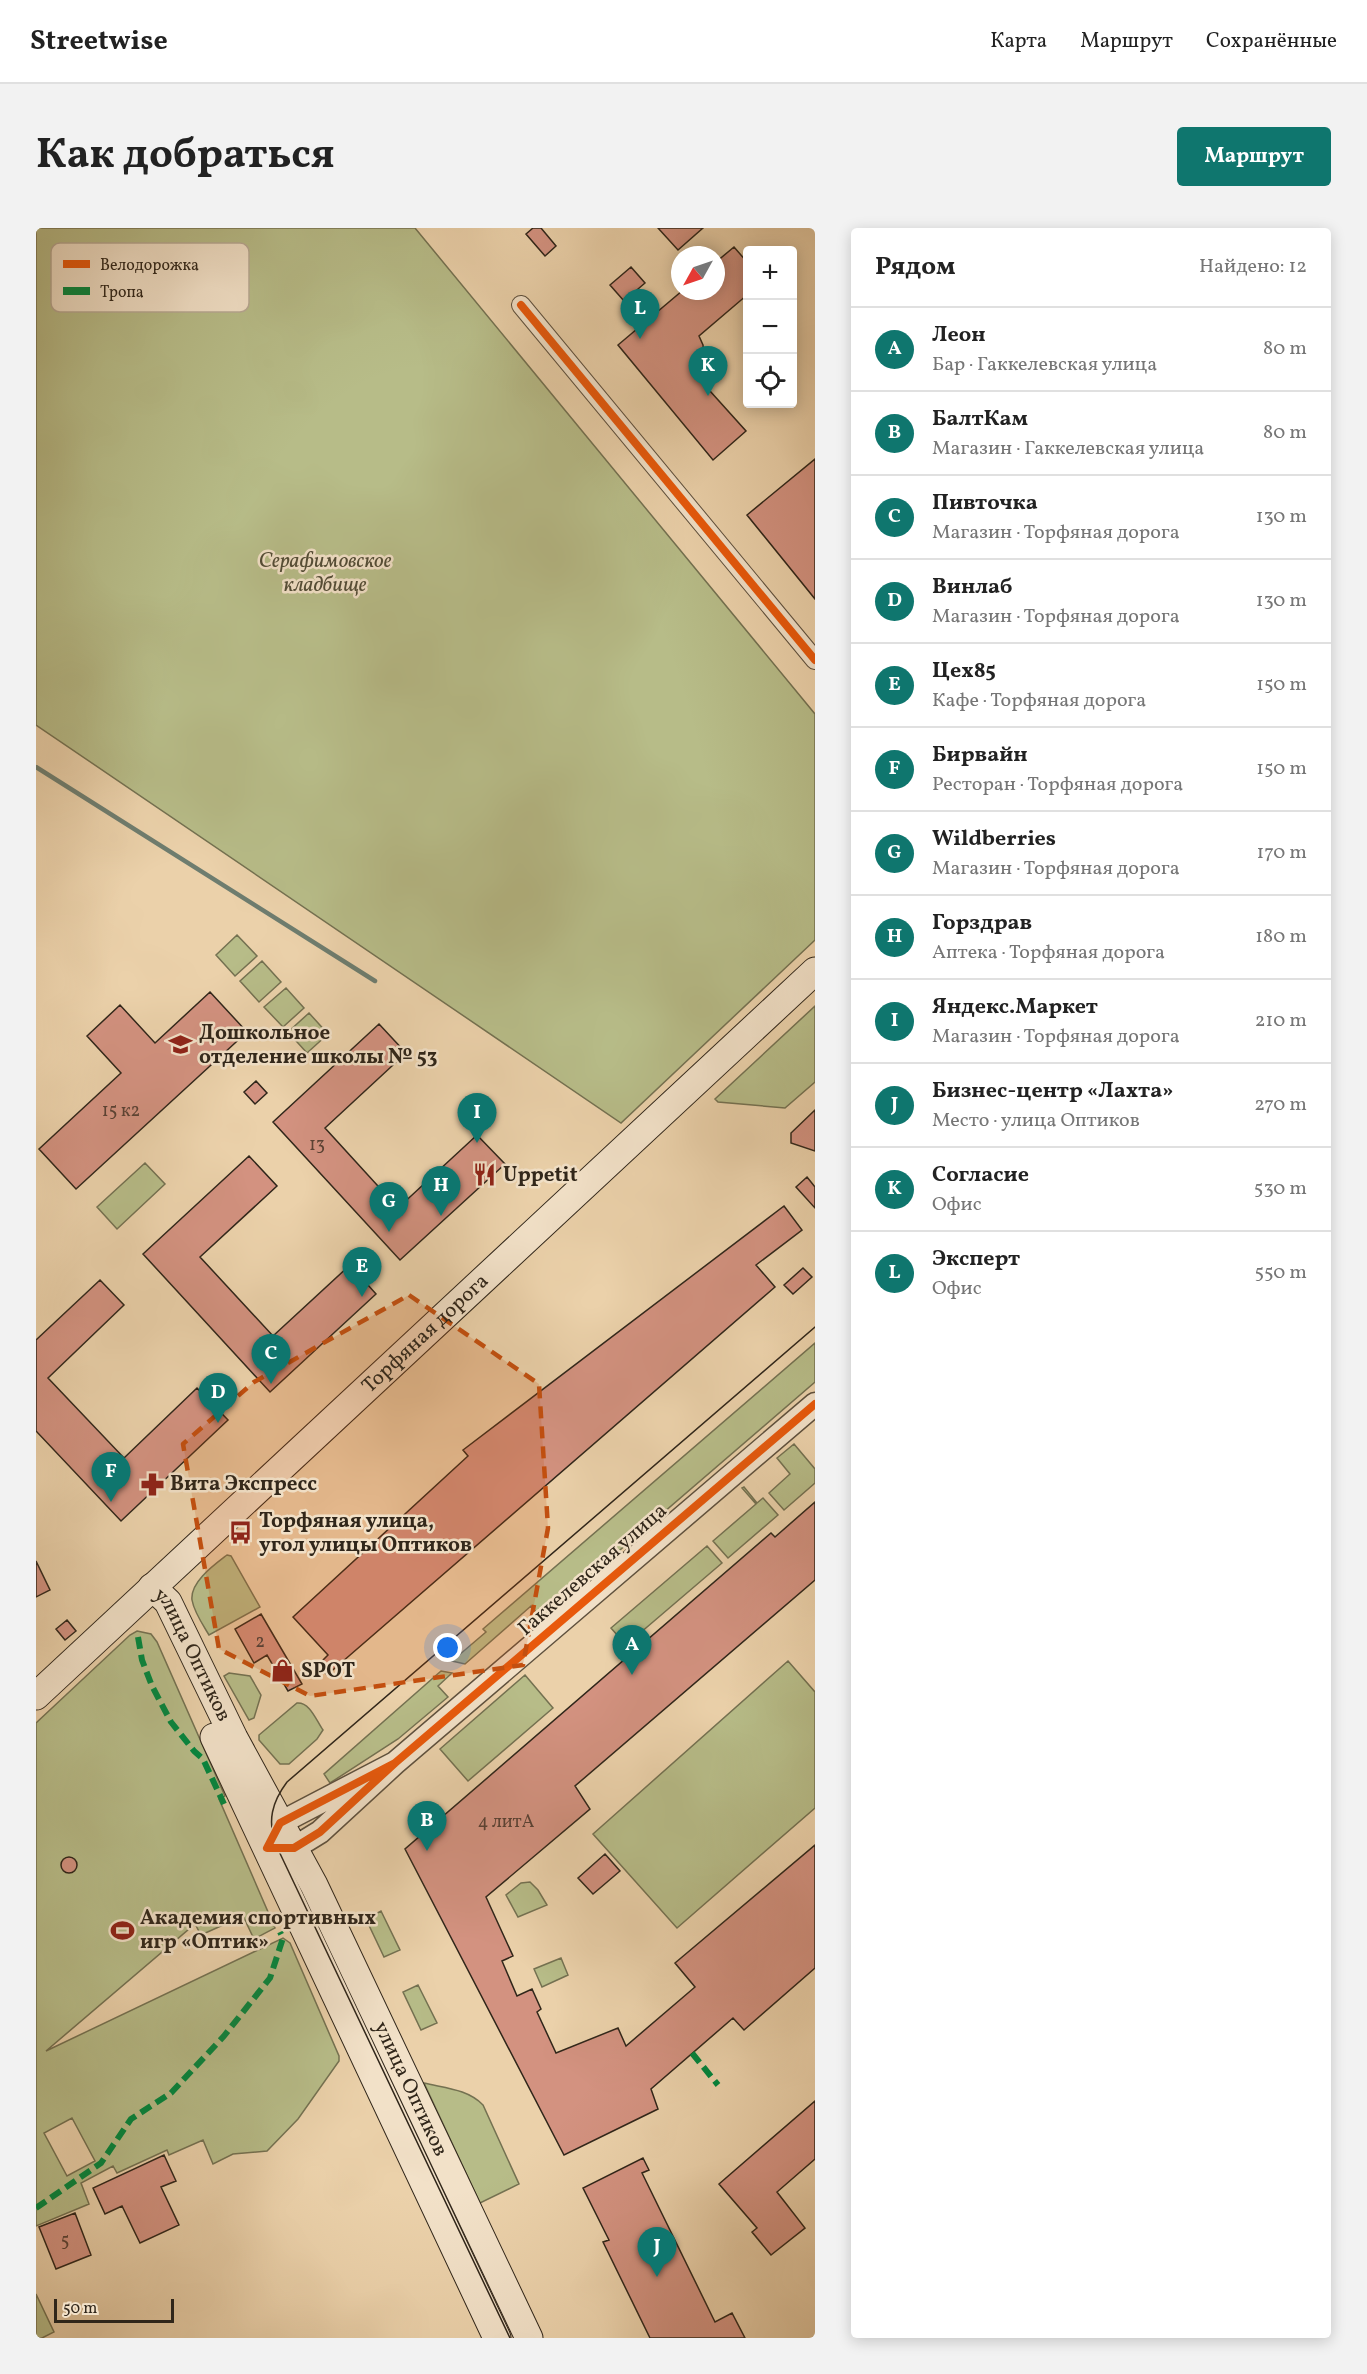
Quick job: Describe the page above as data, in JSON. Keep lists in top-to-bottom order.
{
  "streets": {
    "main road": ["Торфяная дорога", "улица Оптиков"],
    "street": ["Гаккелевская улица"]
  },
  "crossings": [
    ["Торфяная дорога", "улица Оптиков"],
    ["Гаккелевская улица", "улица Оптиков"]
  ],
  "parks": ["Серафимовское кладбище"],
  "places": {
    "school or university": ["Дошкольное отделение школы № 53"],
    "restaurant": ["Uppetit"],
    "pharmacy": ["Вита Экспресс"],
    "bus stop": ["Торфяная улица, угол улицы Оптиков"],
    "shop": ["SPOT"],
    "sports": ["Академия спортивных игр «Оптик»"]
  },
  "house_numbers": [
    "15 к2",
    "13",
    "2",
    "4 литА",
    "5"
  ],
  "legend": ["Велодорожка", "Тропа"],
  "scale_bar": "50 m",
  "north": "bottom left",
  "page": {
    "header": "Streetwise",
    "nav": ["Карта", "Маршрут", "Сохранённые"],
    "title": "Как добраться",
    "buttons": "Маршрут",
    "heading": ["Рядом", "Найдено: 12"],
    "map_buttons": ["+", "−"],
    "pins": [
      "L",
      "K",
      "I",
      "H",
      "G",
      "E",
      "C",
      "D",
      "F",
      "A",
      "B",
      "J"
    ],
    "list": [
      {
        "mark": "A",
        "name": "Леон",
        "note": "Бар · Гаккелевская улица",
        "value": "80 m"
      },
      {
        "mark": "B",
        "name": "БалтКам",
        "note": "Магазин · Гаккелевская улица",
        "value": "80 m"
      },
      {
        "mark": "C",
        "name": "Пивточка",
        "note": "Магазин · Торфяная дорога",
        "value": "130 m"
      },
      {
        "mark": "D",
        "name": "Винлаб",
        "note": "Магазин · Торфяная дорога",
        "value": "130 m"
      },
      {
        "mark": "E",
        "name": "Цех85",
        "note": "Кафе · Торфяная дорога",
        "value": "150 m"
      },
      {
        "mark": "F",
        "name": "Бирвайн",
        "note": "Ресторан · Торфяная дорога",
        "value": "150 m"
      },
      {
        "mark": "G",
        "name": "Wildberries",
        "note": "Магазин · Торфяная дорога",
        "value": "170 m"
      },
      {
        "mark": "H",
        "name": "Горздрав",
        "note": "Аптека · Торфяная дорога",
        "value": "180 m"
      },
      {
        "mark": "I",
        "name": "Яндекс.Маркет",
        "note": "Магазин · Торфяная дорога",
        "value": "210 m"
      },
      {
        "mark": "J",
        "name": "Бизнес-центр «Лахта»",
        "note": "Место · улица Оптиков",
        "value": "270 m"
      },
      {
        "mark": "K",
        "name": "Согласие",
        "note": "Офис",
        "value": "530 m"
      },
      {
        "mark": "L",
        "name": "Эксперт",
        "note": "Офис",
        "value": "550 m"
      }
    ],
    "scale": "50 m"
  }
}
